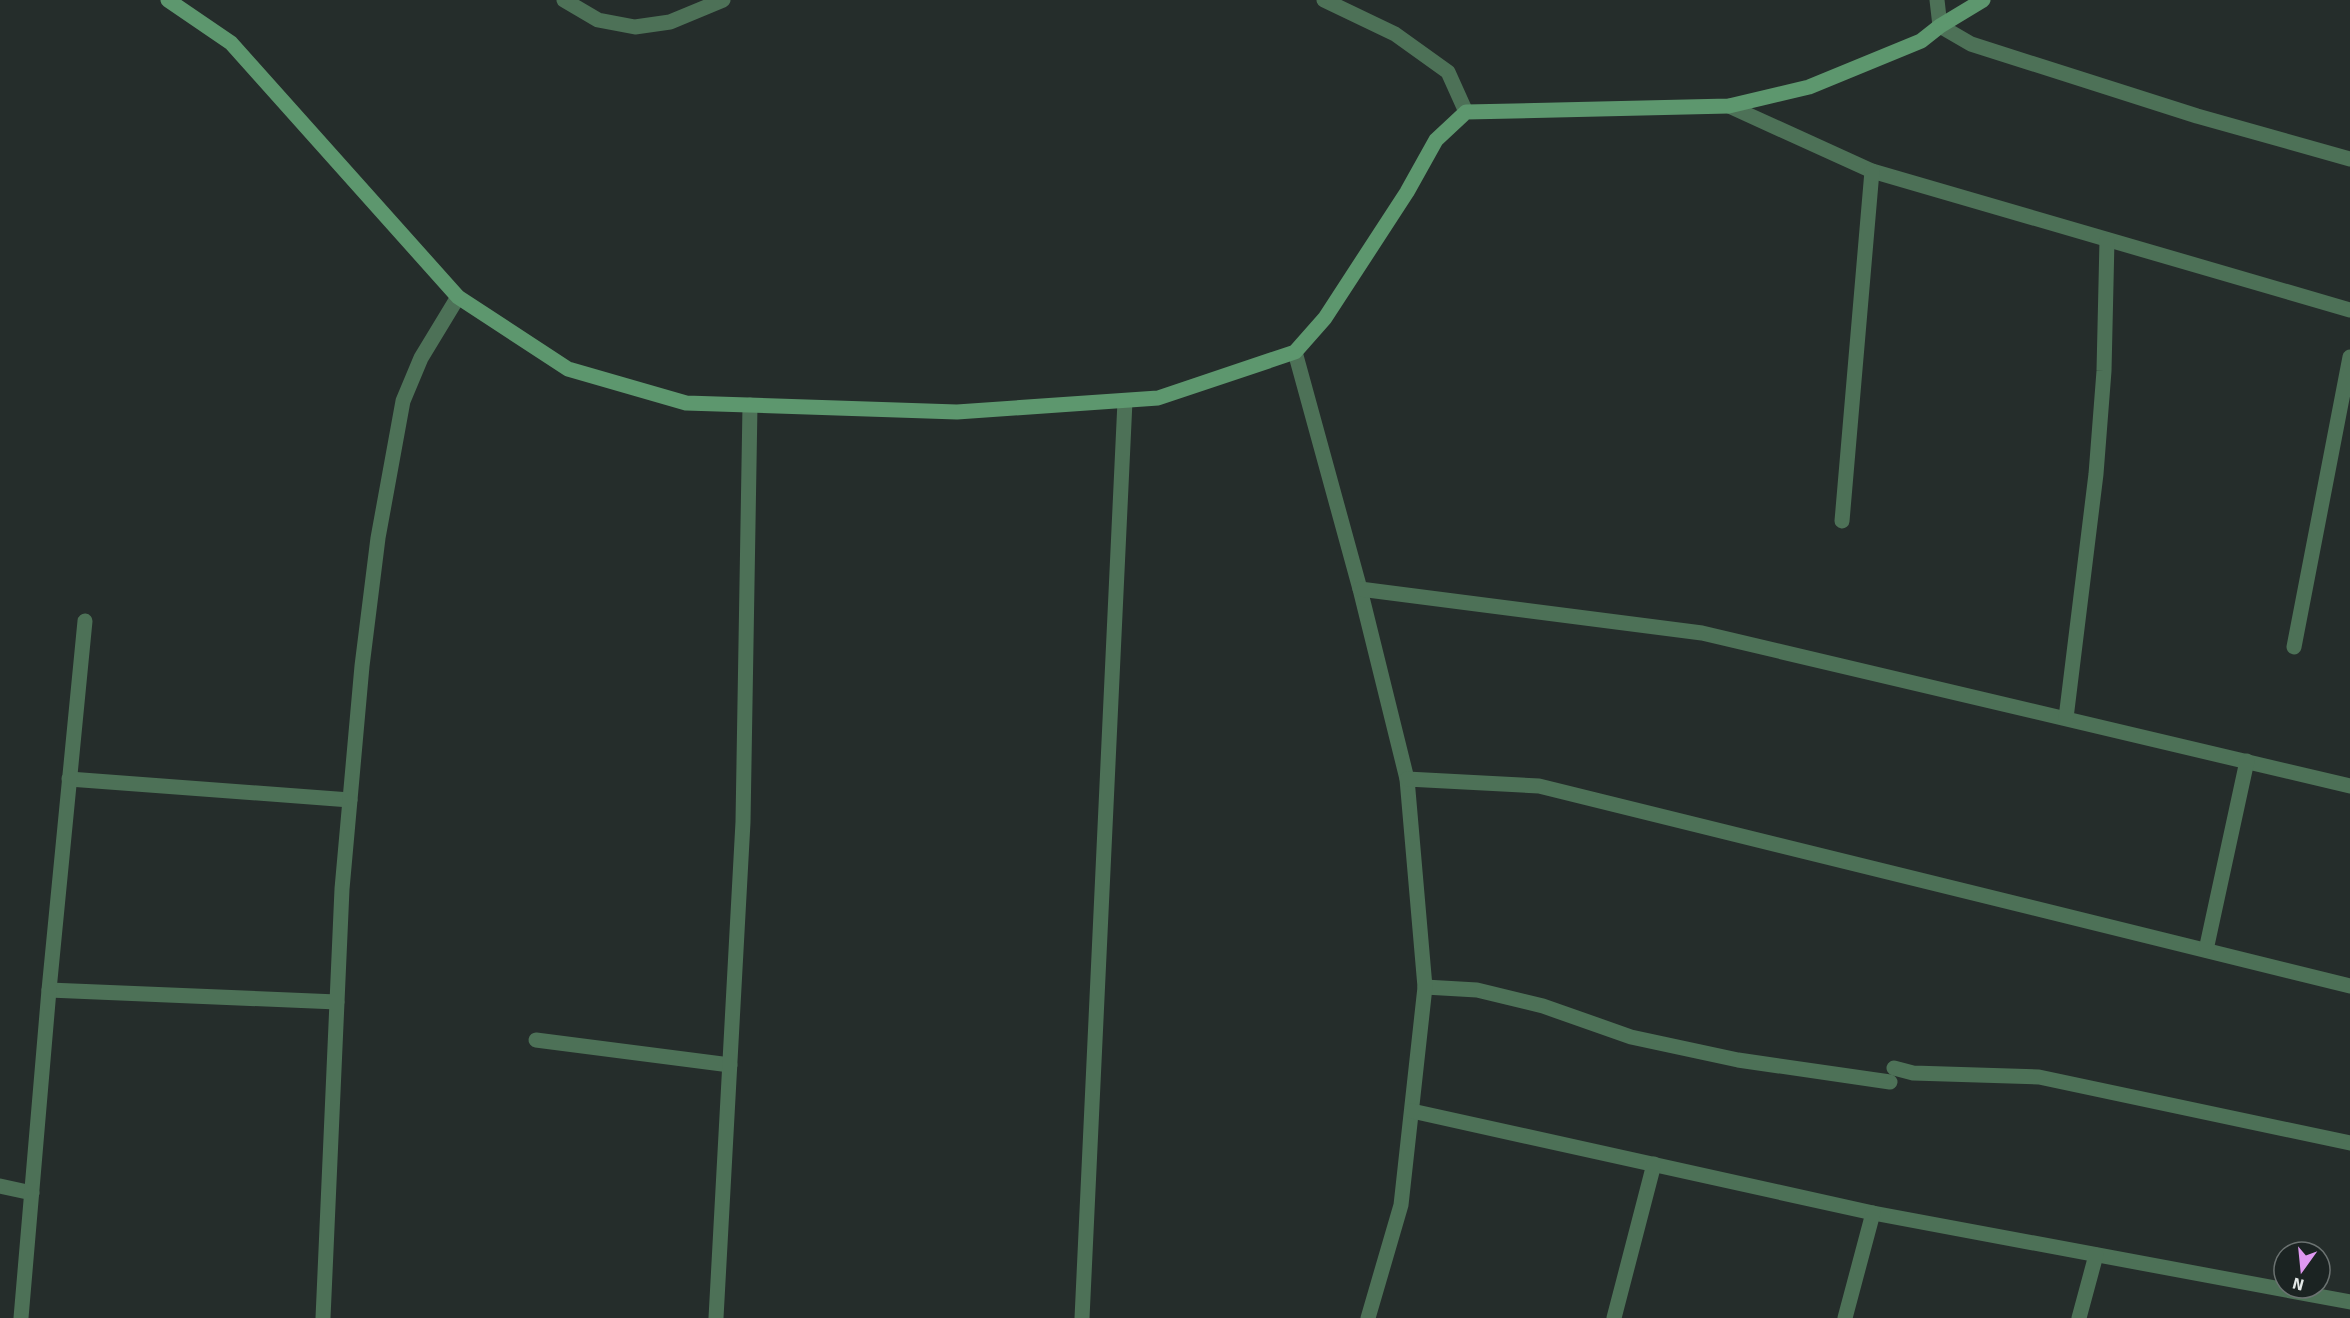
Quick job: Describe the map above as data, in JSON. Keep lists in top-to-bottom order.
{
  "north": "bottom"
}
